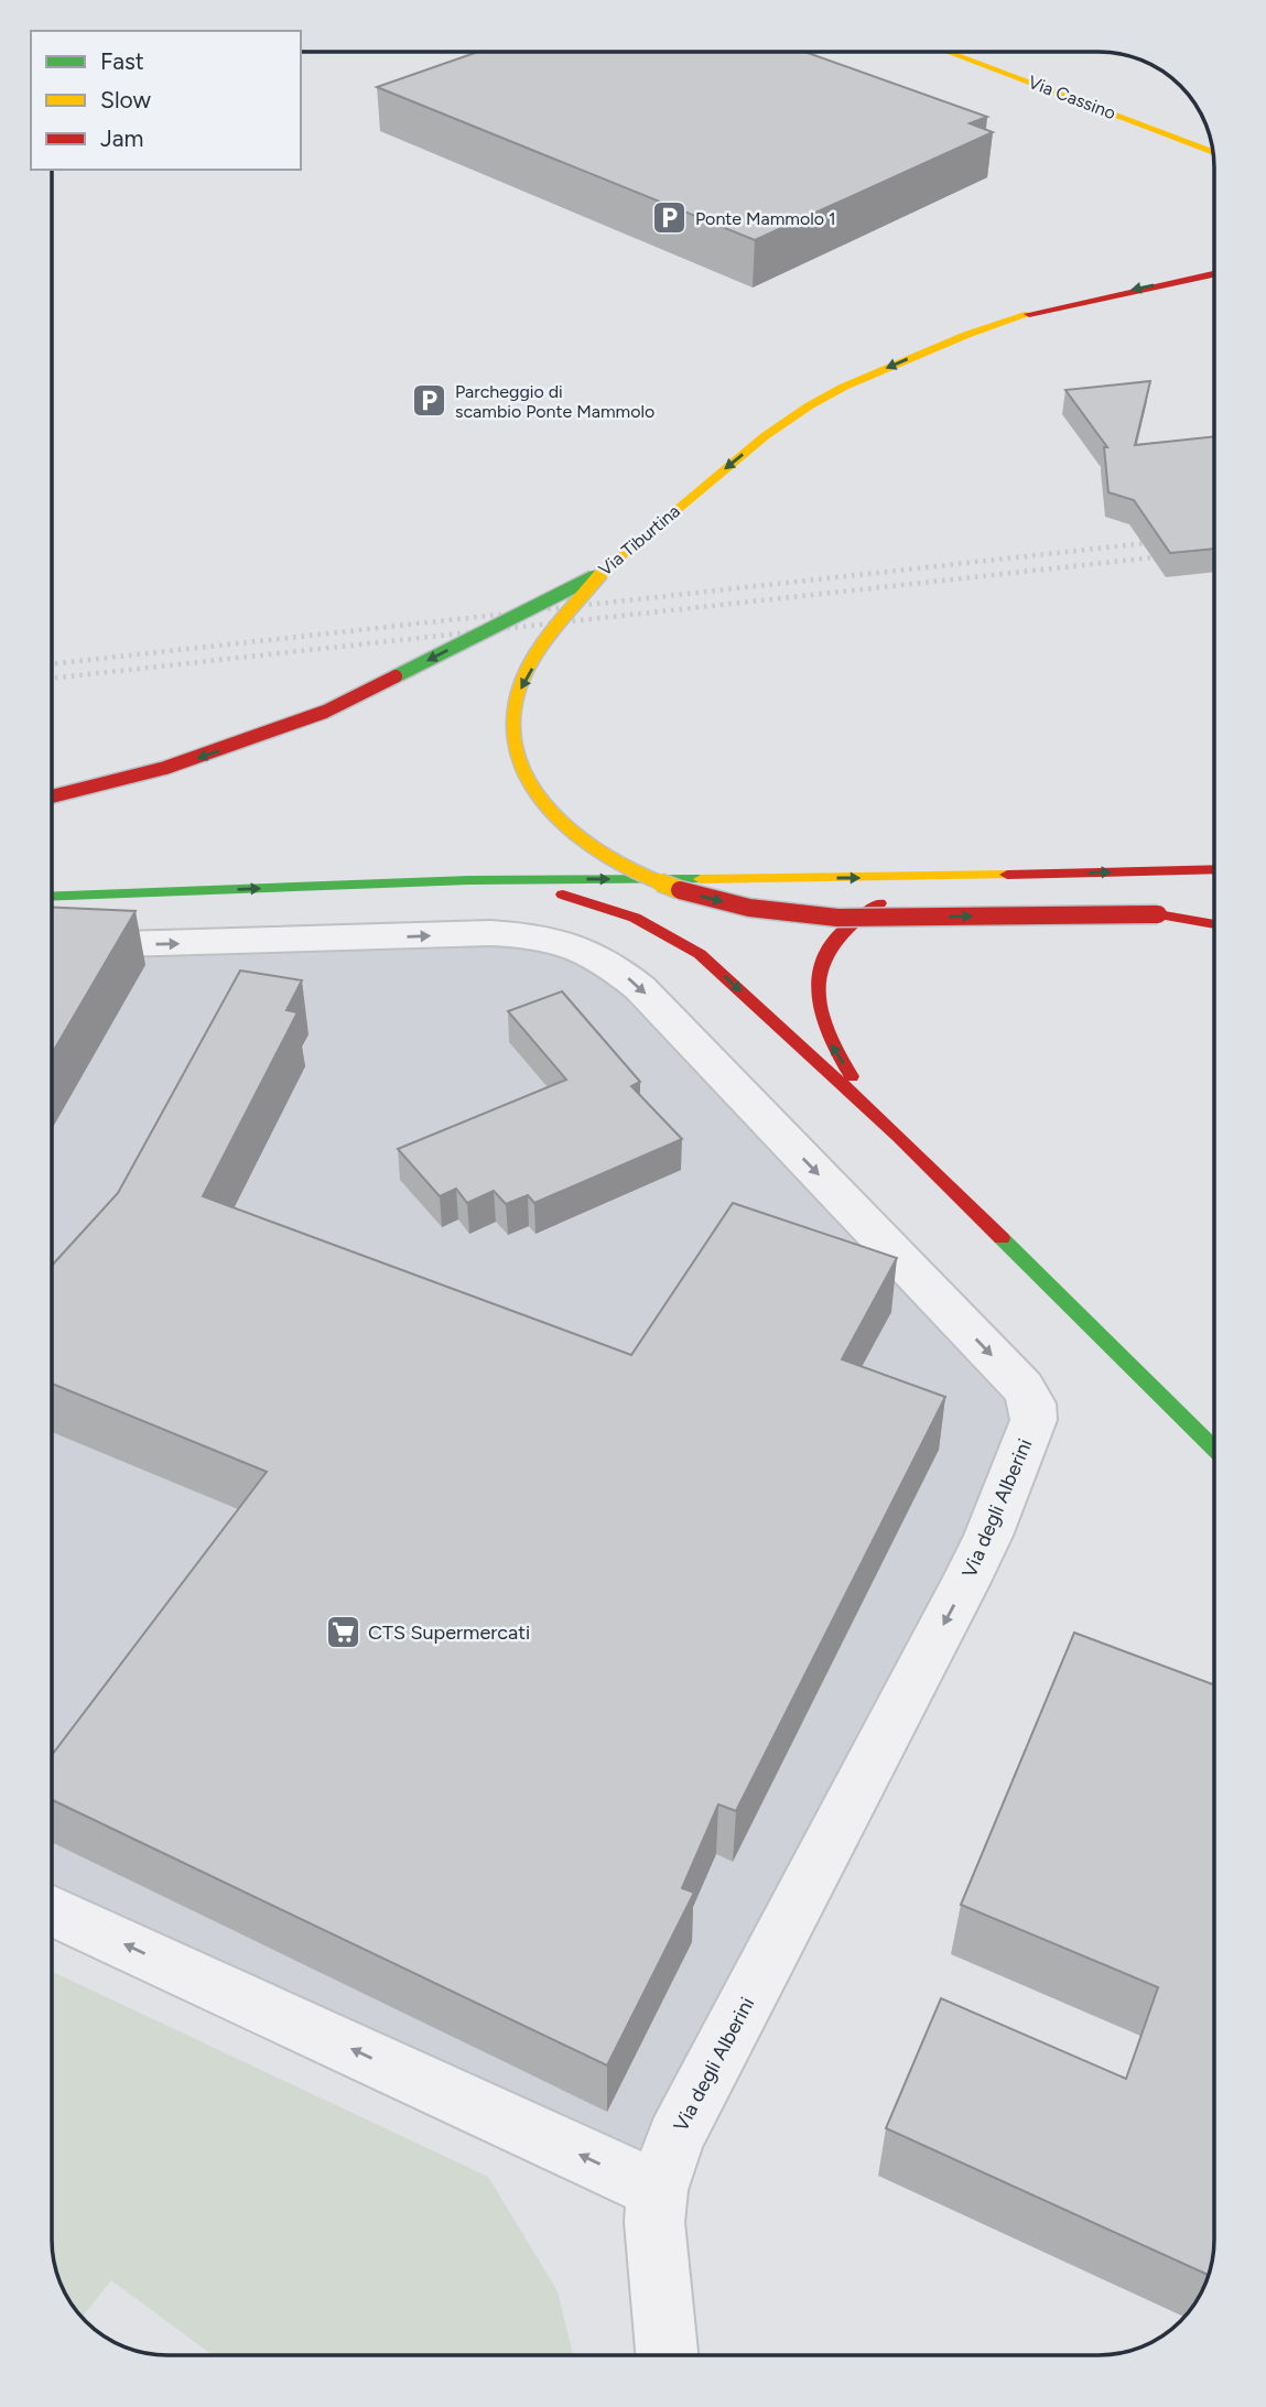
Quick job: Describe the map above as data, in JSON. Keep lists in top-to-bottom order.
{
  "streets": {
    "main road": ["Via Cassino", "Via Tiburtina"],
    "street": ["Via degli Alberini"]
  },
  "one_way": ["Via Tiburtina"],
  "places": {
    "parking": ["Ponte Mammolo 1", "Parcheggio di scambio Ponte Mammolo"],
    "supermarket": ["CTS Supermercati"]
  },
  "legend": ["Fast", "Slow", "Jam"]
}
